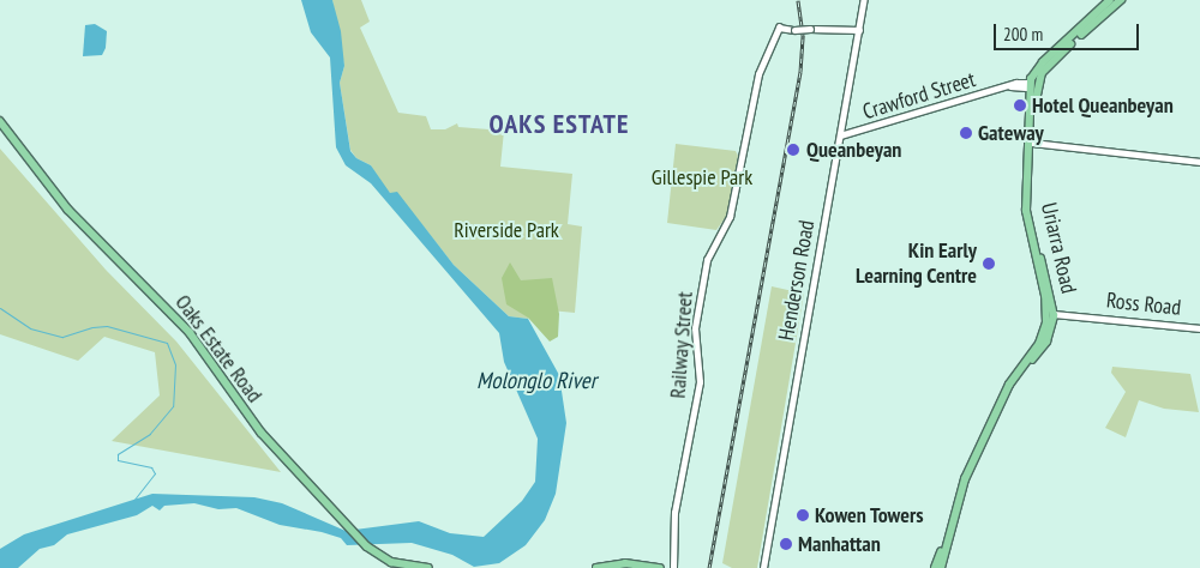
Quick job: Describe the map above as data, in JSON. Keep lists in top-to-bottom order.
{
  "streets": {
    "main road": ["Uriarra Road", "Oaks Estate Road"],
    "street": [
      "Crawford Street",
      "Henderson Road",
      "Ross Road",
      "Railway Street"
    ]
  },
  "crossings": [
    ["Crawford Street", "Uriarra Road"],
    ["Crawford Street", "Henderson Road"],
    ["Uriarra Road", "Ross Road"],
    ["Henderson Road", "Railway Street"]
  ],
  "districts": ["OAKS ESTATE"],
  "water": ["Molonglo River"],
  "parks": ["Gillespie Park", "Riverside Park"],
  "places": [
    "Hotel Queanbeyan",
    "Gateway",
    "Queanbeyan",
    "Kin Early Learning Centre",
    "Kowen Towers",
    "Manhattan"
  ],
  "scale_bar": "200 m"
}
